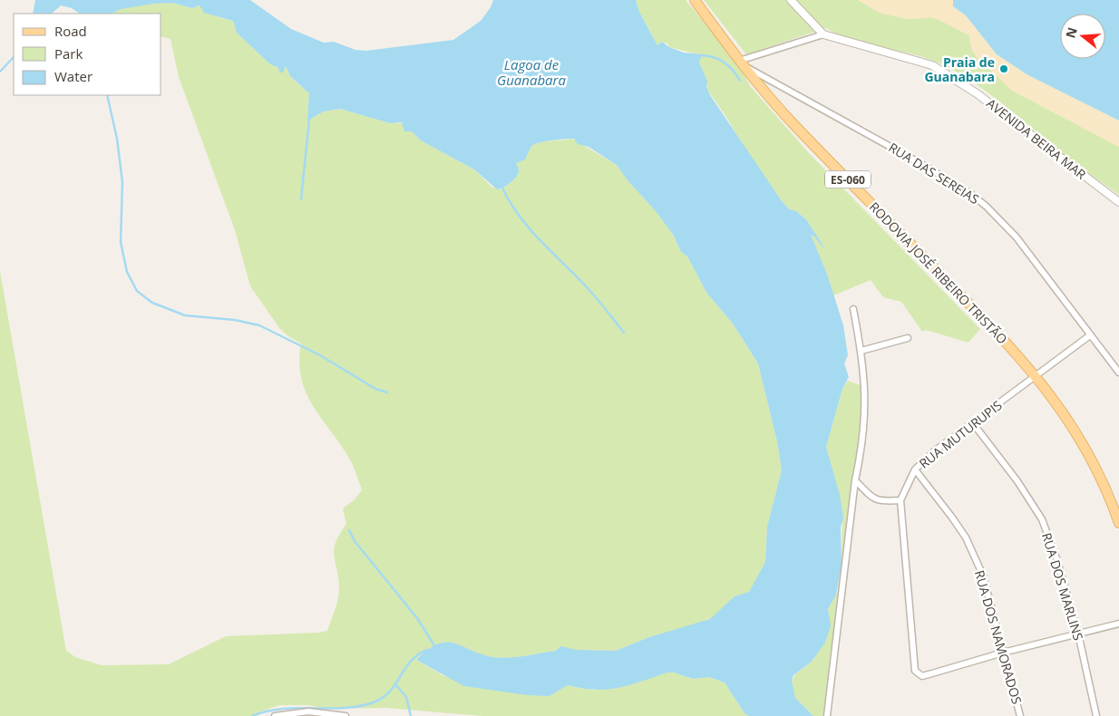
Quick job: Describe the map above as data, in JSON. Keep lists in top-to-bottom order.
{
  "streets": {
    "main road": ["ES-060", "RODOVIA JOSÉ RIBEIRO TRISTÃO"],
    "street": [
      "AVENIDA BEIRA MAR",
      "RUA DAS SEREIAS",
      "RUA MUTURUPIS",
      "RUA DOS MARLINS",
      "RUA DOS NAMORADOS"
    ]
  },
  "crossings": [
    ["RUA DAS SEREIAS", "RODOVIA JOSÉ RIBEIRO TRISTÃO"],
    ["RUA DAS SEREIAS", "RUA MUTURUPIS"],
    ["RODOVIA JOSÉ RIBEIRO TRISTÃO", "RUA MUTURUPIS"],
    ["RUA MUTURUPIS", "RUA DOS MARLINS"],
    ["RUA MUTURUPIS", "RUA DOS NAMORADOS"]
  ],
  "water": ["Lagoa de Guanabara"],
  "places": ["Praia de Guanabara"],
  "legend": ["Road", "Park", "Water"],
  "north": "left"
}
